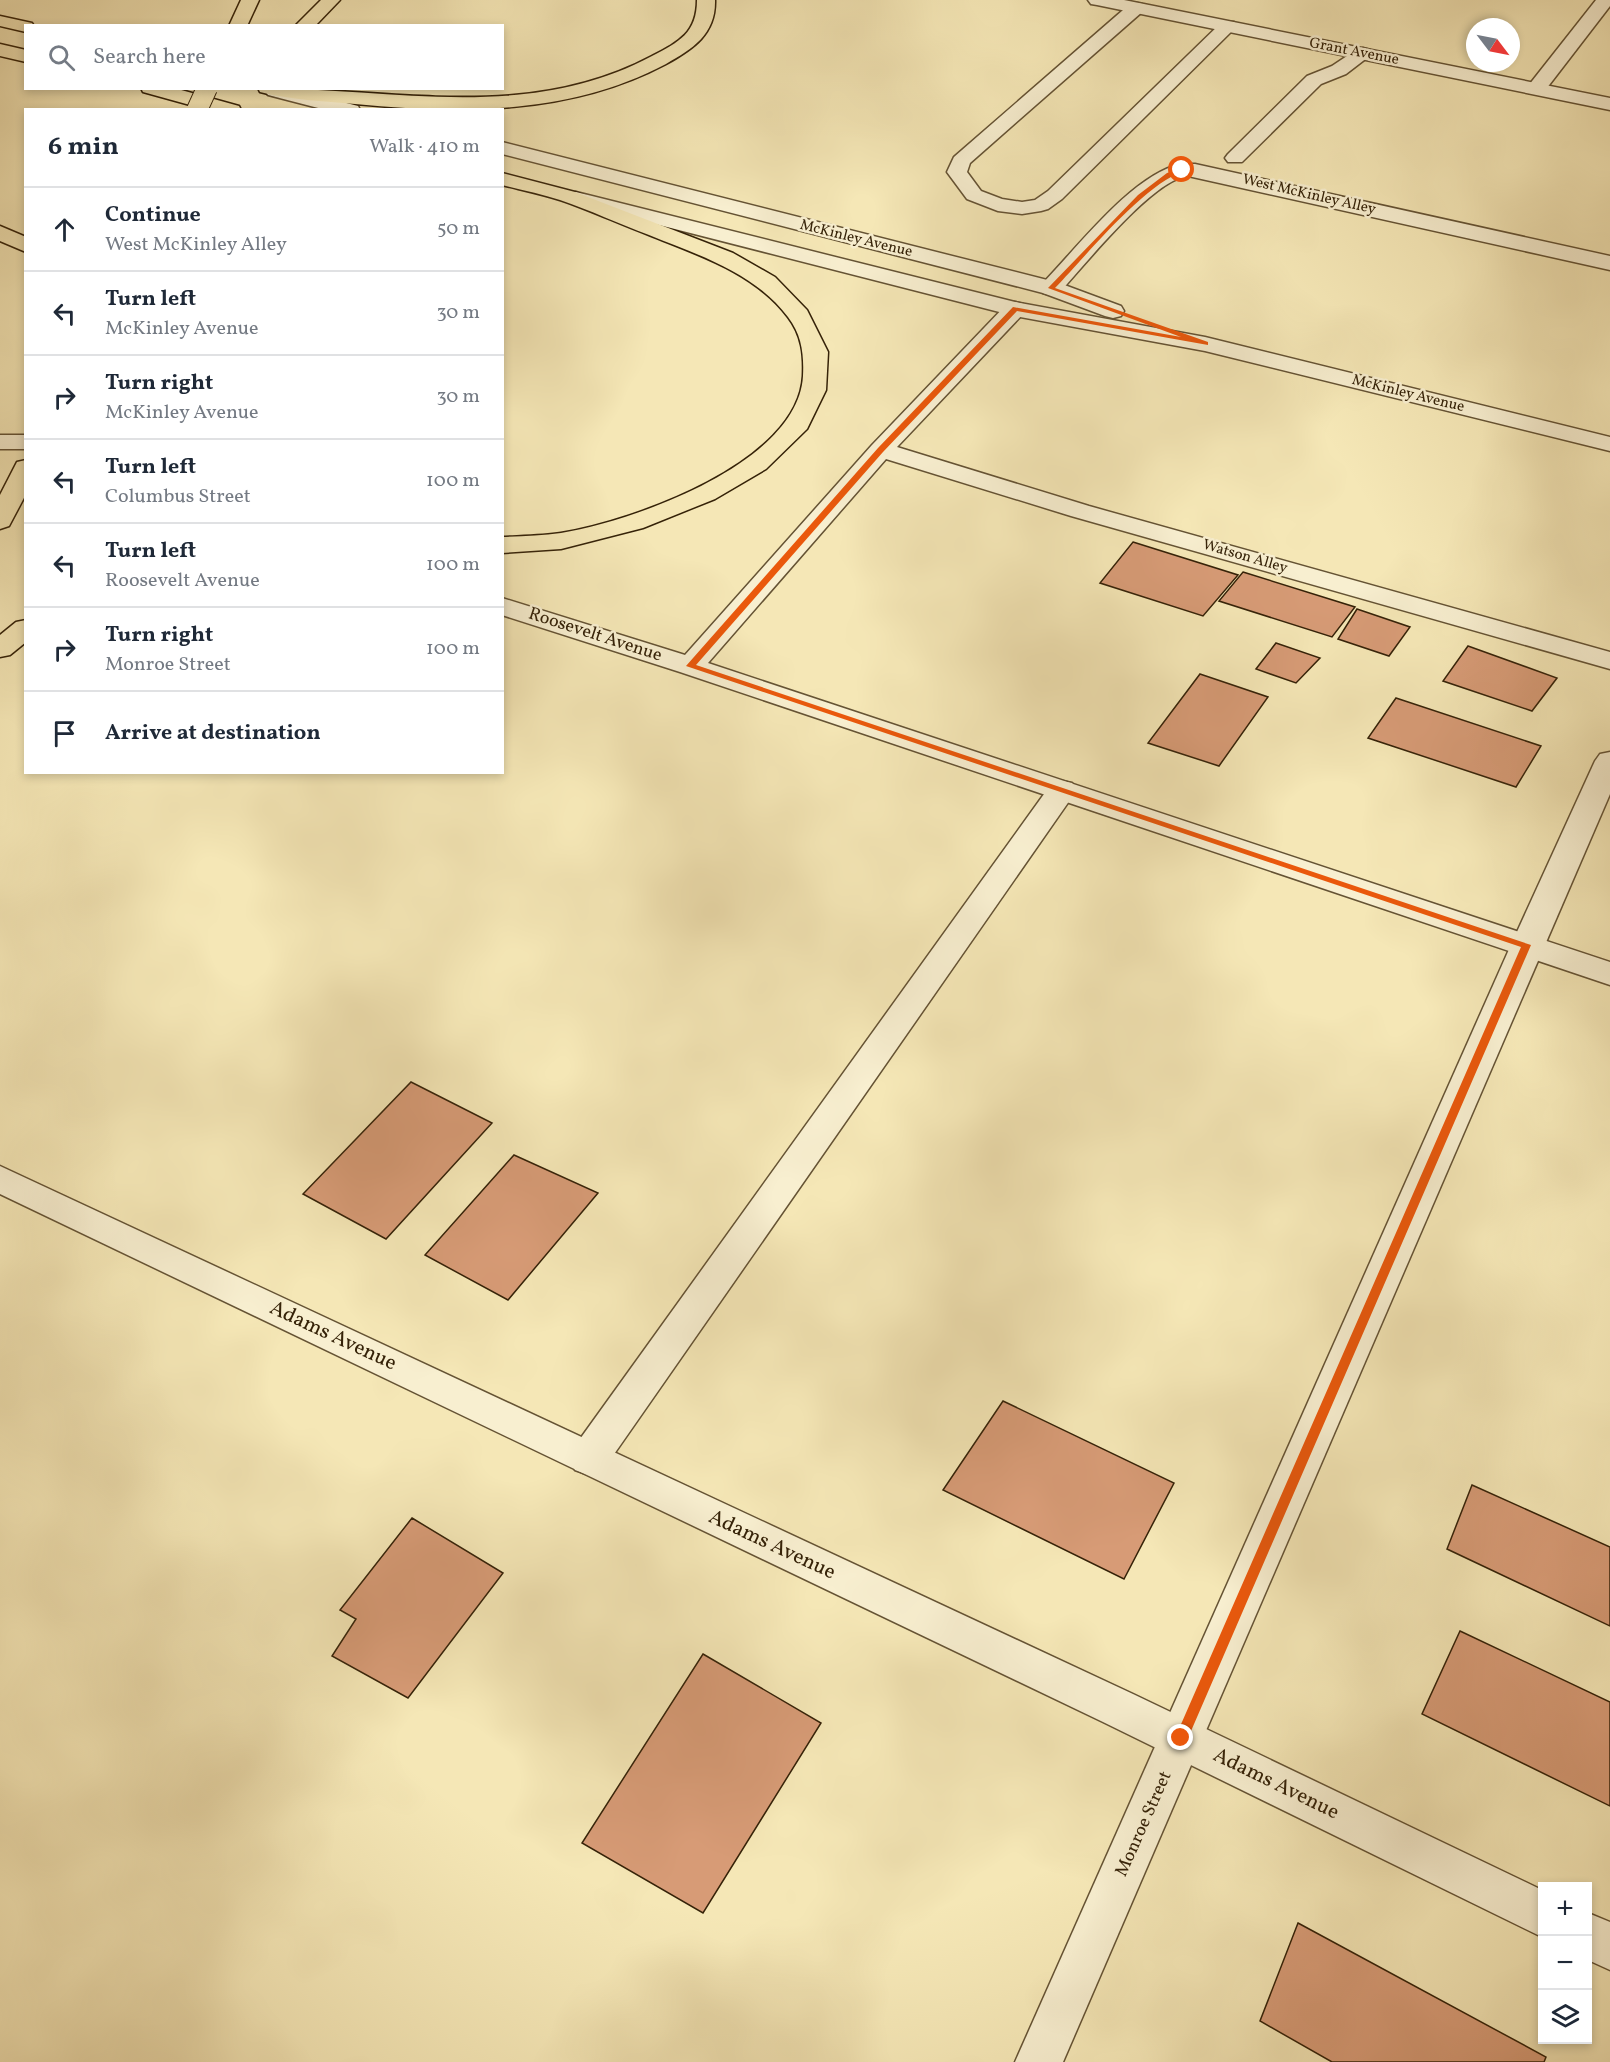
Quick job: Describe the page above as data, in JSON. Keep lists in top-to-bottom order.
{
  "streets": {
    "street": [
      "Grant Avenue",
      "West McKinley Alley",
      "McKinley Avenue",
      "Watson Alley",
      "Roosevelt Avenue",
      "Adams Avenue",
      "Monroe Street"
    ]
  },
  "crossings": [
    ["West McKinley Alley", "McKinley Avenue"],
    ["Roosevelt Avenue", "Monroe Street"],
    ["Adams Avenue", "Monroe Street"]
  ],
  "north": "bottom right",
  "page": {
    "search": "Search here",
    "heading": ["6 min", "Walk · 410 m"],
    "list": [
      ["Continue", "West McKinley Alley", "50 m"],
      ["Turn left", "McKinley Avenue", "30 m"],
      ["Turn right", "McKinley Avenue", "30 m"],
      ["Turn left", "Columbus Street", "100 m"],
      ["Turn left", "Roosevelt Avenue", "100 m"],
      ["Turn right", "Monroe Street", "100 m"],
      "Arrive at destination"
    ],
    "map_buttons": ["+", "−"]
  }
}
